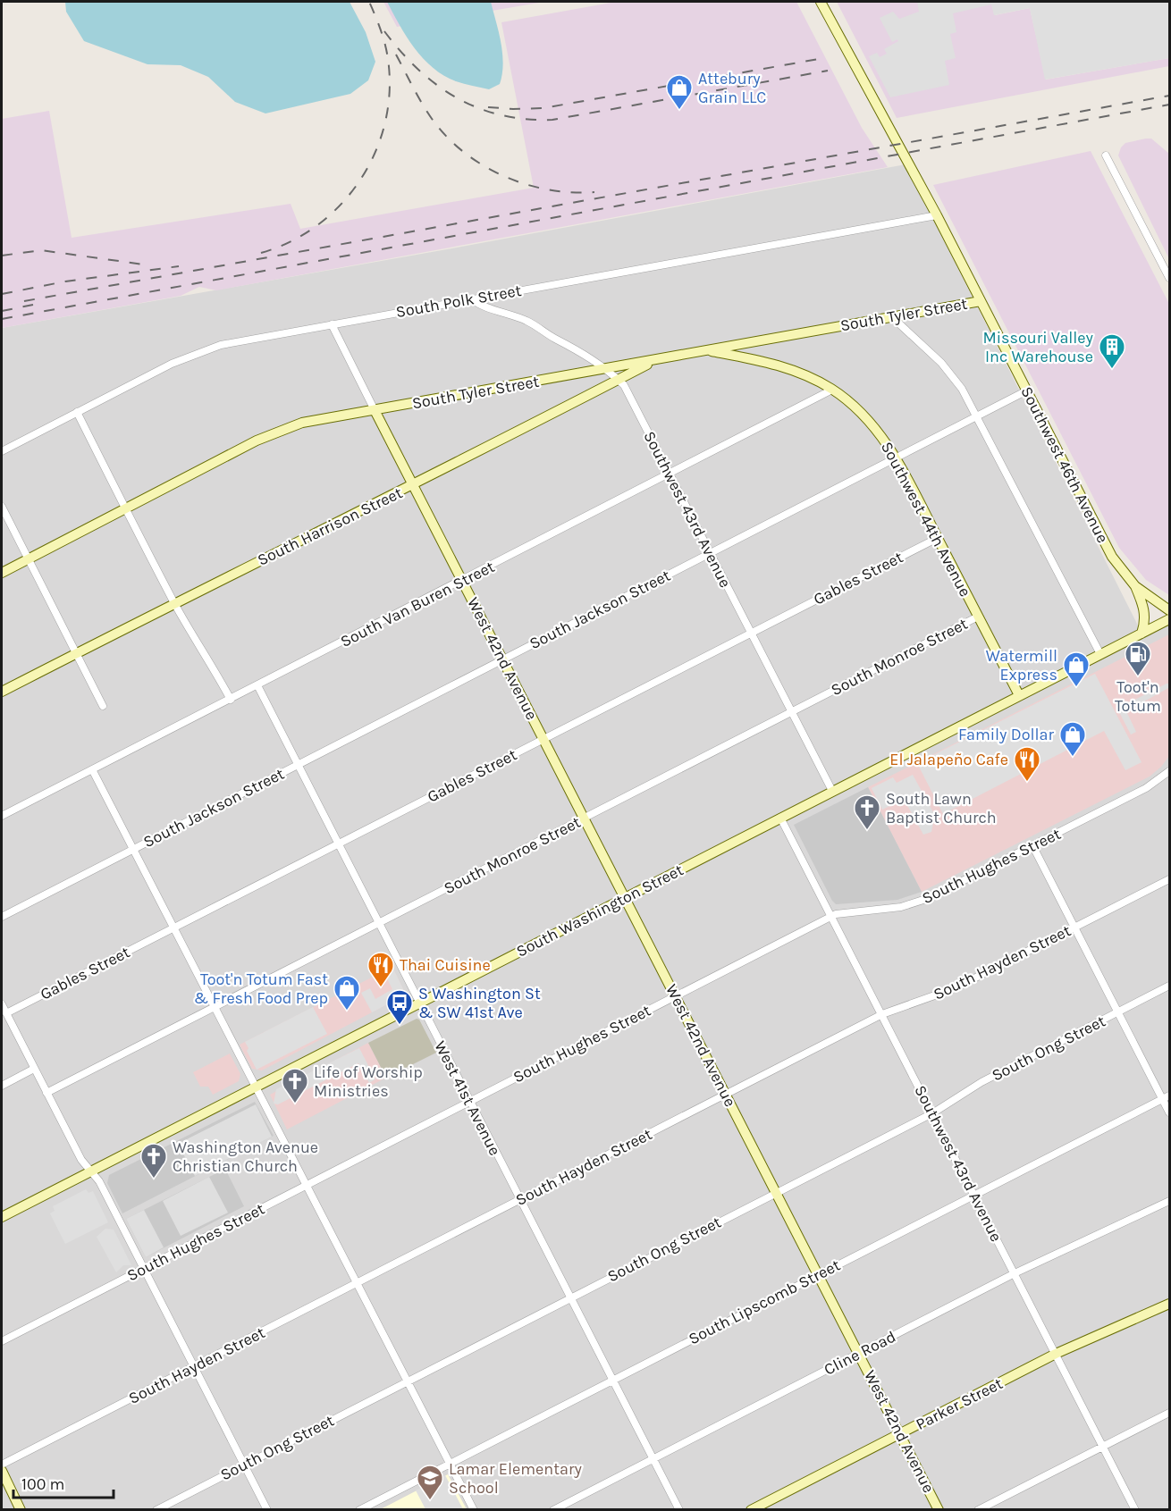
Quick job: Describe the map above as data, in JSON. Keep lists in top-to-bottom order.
{
  "streets": {
    "main road": [
      "South Tyler Street",
      "Southwest 46th Avenue",
      "Southwest 44th Avenue",
      "South Harrison Street",
      "West 42nd Avenue",
      "South Washington Street",
      "Parker Street"
    ],
    "street": [
      "South Polk Street",
      "Southwest 43rd Avenue",
      "Gables Street",
      "South Van Buren Street",
      "South Jackson Street",
      "South Monroe Street",
      "South Hughes Street",
      "South Hayden Street",
      "South Ong Street",
      "West 41st Avenue",
      "South Lipscomb Street",
      "Cline Road"
    ]
  },
  "crossings": [
    ["South Polk Street", "Southwest 46th Avenue"],
    ["South Polk Street", "Southwest 43rd Avenue"],
    ["South Tyler Street", "Southwest 46th Avenue"],
    ["South Tyler Street", "Southwest 43rd Avenue"],
    ["South Tyler Street", "Southwest 44th Avenue"],
    ["South Tyler Street", "South Harrison Street"],
    ["South Tyler Street", "West 42nd Avenue"],
    ["Southwest 46th Avenue", "South Jackson Street"],
    ["Southwest 43rd Avenue", "South Harrison Street"],
    ["Southwest 43rd Avenue", "Gables Street"],
    ["Southwest 43rd Avenue", "South Van Buren Street"],
    ["Southwest 43rd Avenue", "South Jackson Street"],
    ["Southwest 43rd Avenue", "South Monroe Street"],
    ["Southwest 43rd Avenue", "South Hughes Street"],
    ["Southwest 43rd Avenue", "South Washington Street"],
    ["Southwest 43rd Avenue", "South Hayden Street"],
    ["Southwest 43rd Avenue", "South Ong Street"],
    ["Southwest 43rd Avenue", "South Lipscomb Street"],
    ["Southwest 43rd Avenue", "Cline Road"],
    ["Southwest 43rd Avenue", "Parker Street"],
    ["Southwest 44th Avenue", "Gables Street"],
    ["Southwest 44th Avenue", "South Van Buren Street"],
    ["Southwest 44th Avenue", "South Jackson Street"],
    ["Southwest 44th Avenue", "South Monroe Street"],
    ["Southwest 44th Avenue", "South Washington Street"],
    ["South Harrison Street", "West 42nd Avenue"],
    ["Gables Street", "West 42nd Avenue"],
    ["Gables Street", "West 41st Avenue"],
    ["South Van Buren Street", "West 42nd Avenue"],
    ["South Van Buren Street", "West 41st Avenue"],
    ["South Jackson Street", "West 42nd Avenue"],
    ["South Jackson Street", "West 41st Avenue"],
    ["South Monroe Street", "West 42nd Avenue"],
    ["South Monroe Street", "West 41st Avenue"],
    ["West 42nd Avenue", "South Hughes Street"],
    ["West 42nd Avenue", "South Washington Street"],
    ["West 42nd Avenue", "South Hayden Street"],
    ["West 42nd Avenue", "South Ong Street"],
    ["West 42nd Avenue", "South Lipscomb Street"],
    ["West 42nd Avenue", "Cline Road"],
    ["West 42nd Avenue", "Parker Street"],
    ["South Hughes Street", "West 41st Avenue"],
    ["South Washington Street", "West 41st Avenue"],
    ["South Hayden Street", "West 41st Avenue"],
    ["South Ong Street", "West 41st Avenue"],
    ["West 41st Avenue", "South Lipscomb Street"],
    ["West 41st Avenue", "Cline Road"]
  ],
  "places": {
    "shop": [
      "Attebury Grain LLC",
      "Watermill Express",
      "Family Dollar",
      "Toot'n Totum Fast & Fresh Food Prep"
    ],
    "building": ["Missouri Valley Inc Warehouse"],
    "fuel station": ["Toot'n Totum"],
    "restaurant": ["El Jalapeño Cafe", "Thai Cuisine"],
    "church": ["South Lawn Baptist Church", "Life of Worship Ministries", "Washington Avenue Christian Church"],
    "bus stop": ["S Washington St & SW 41st Ave"],
    "school or university": ["Lamar Elementary School"]
  },
  "scale_bar": "100 m"
}
